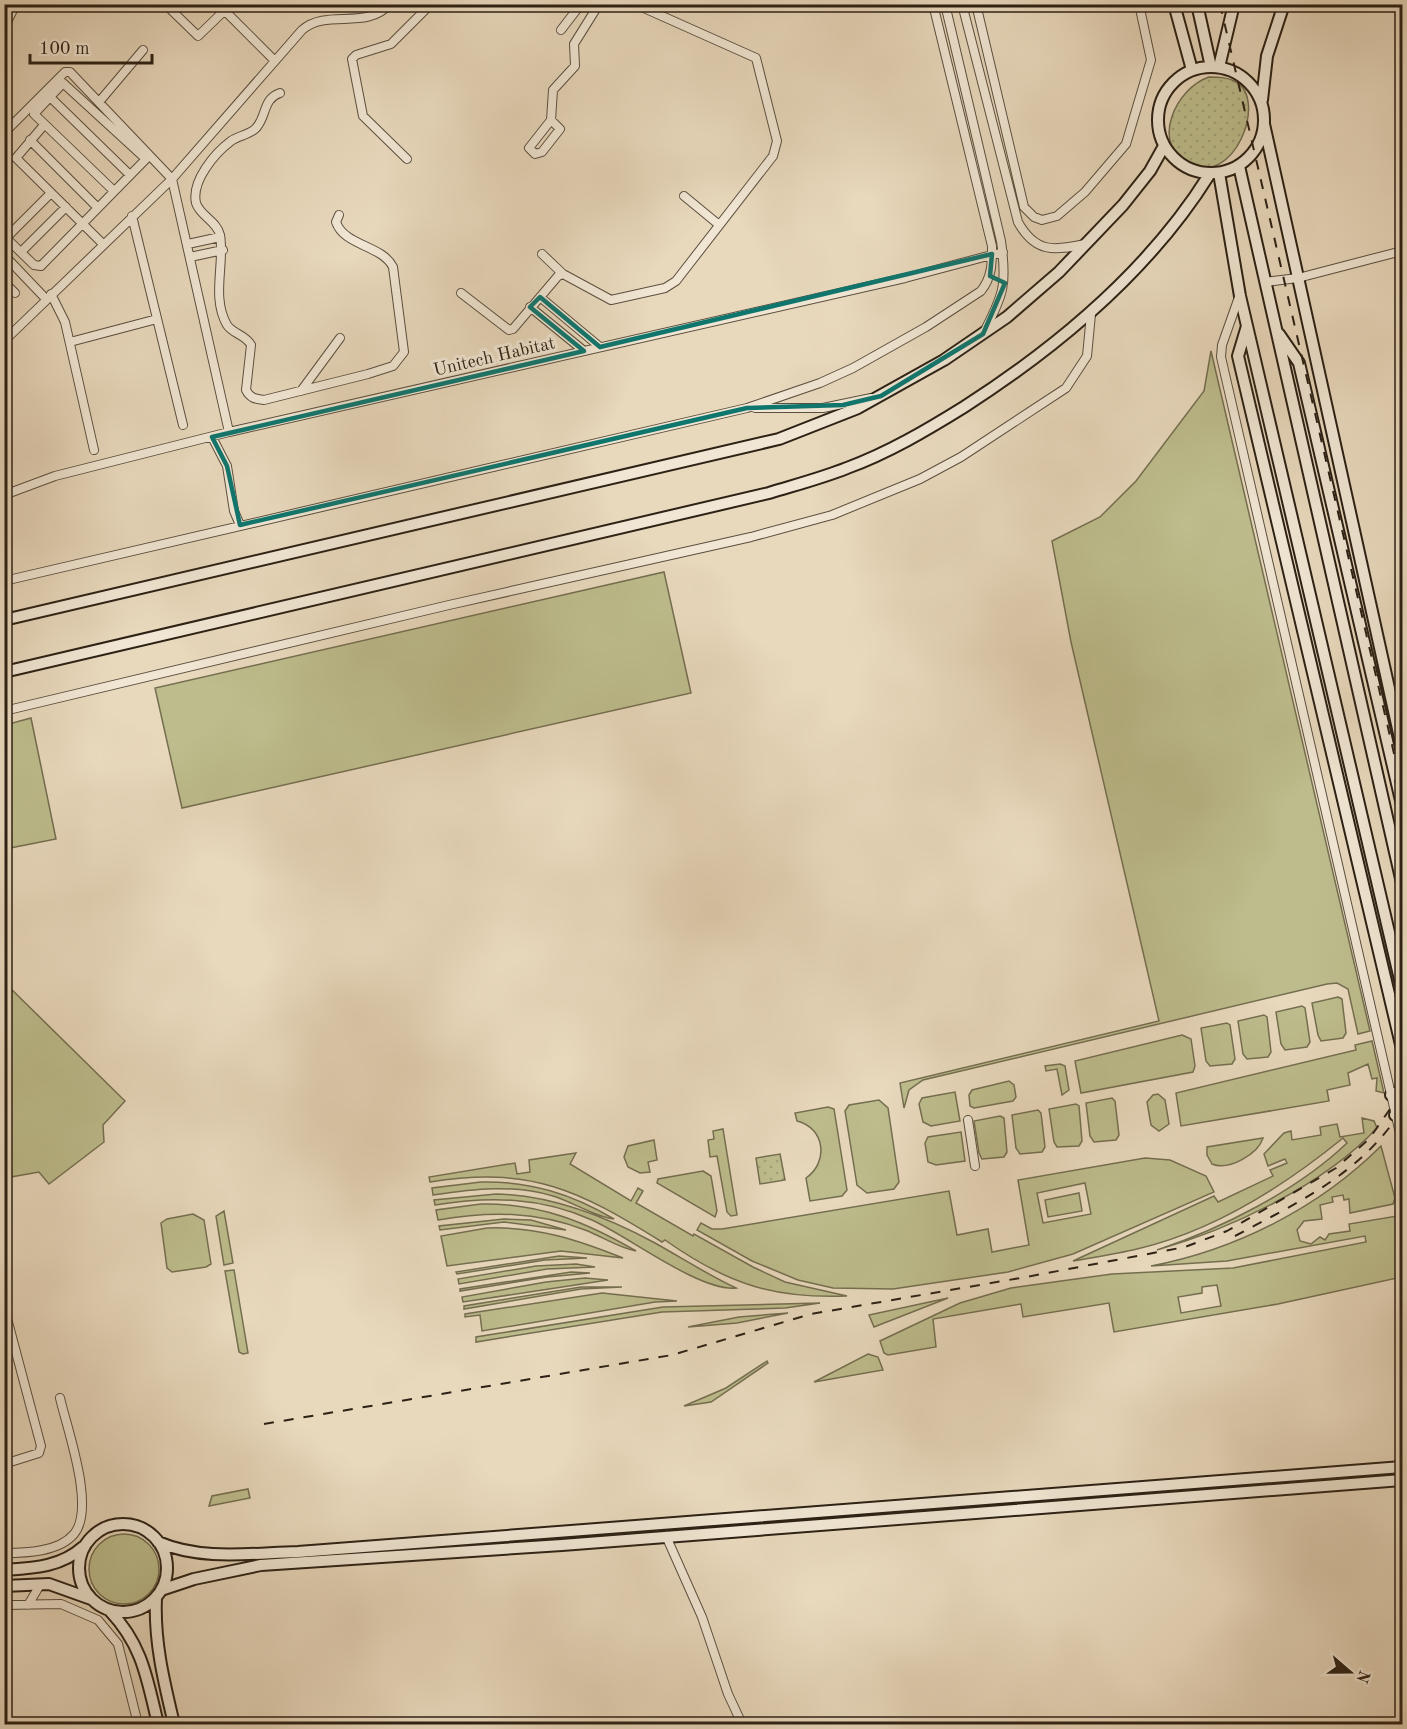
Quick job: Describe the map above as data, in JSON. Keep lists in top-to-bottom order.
{
  "streets": {
    "street": ["Unitech Habitat"]
  },
  "scale_bar": "100 m",
  "north": "right"
}
